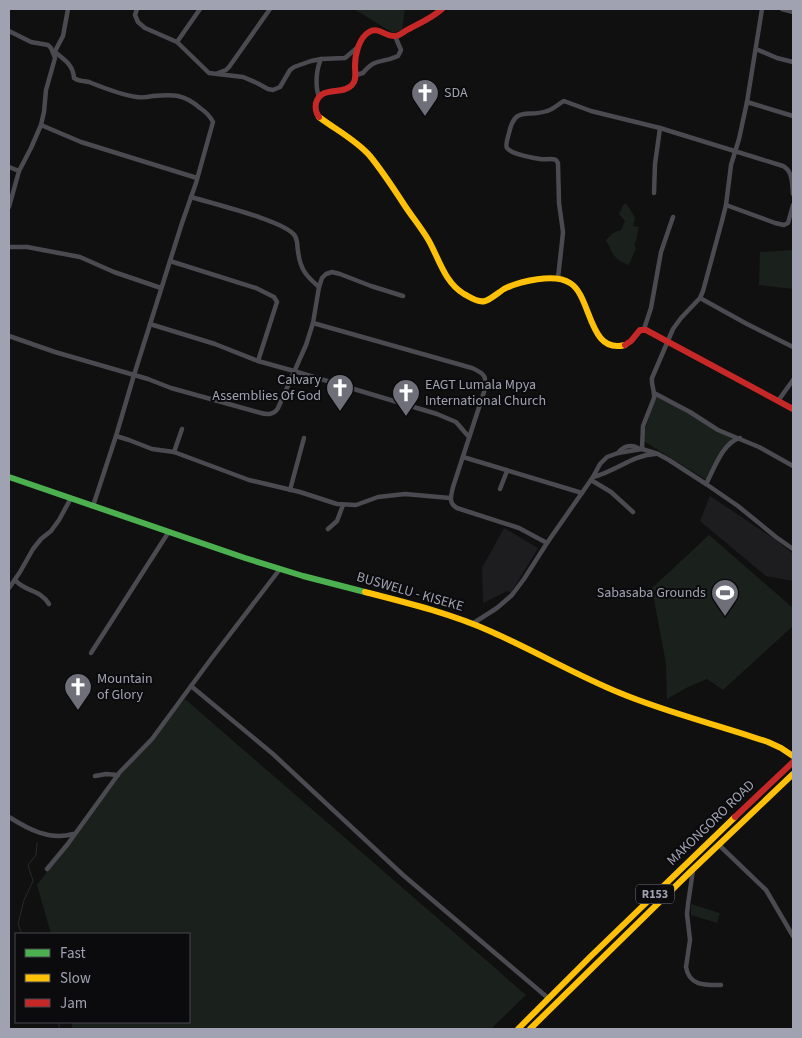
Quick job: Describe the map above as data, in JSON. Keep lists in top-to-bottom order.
{
  "streets": {
    "main road": ["BUSWELU - KISEKE", "MAKONGORO ROAD", "R153"]
  },
  "places": {
    "church": [
      "SDA",
      "Calvary Assemblies Of God",
      "EAGT Lumala Mpya International Church",
      "Mountain of Glory"
    ],
    "sports": ["Sabasaba Grounds"]
  },
  "legend": ["Fast", "Slow", "Jam"]
}
